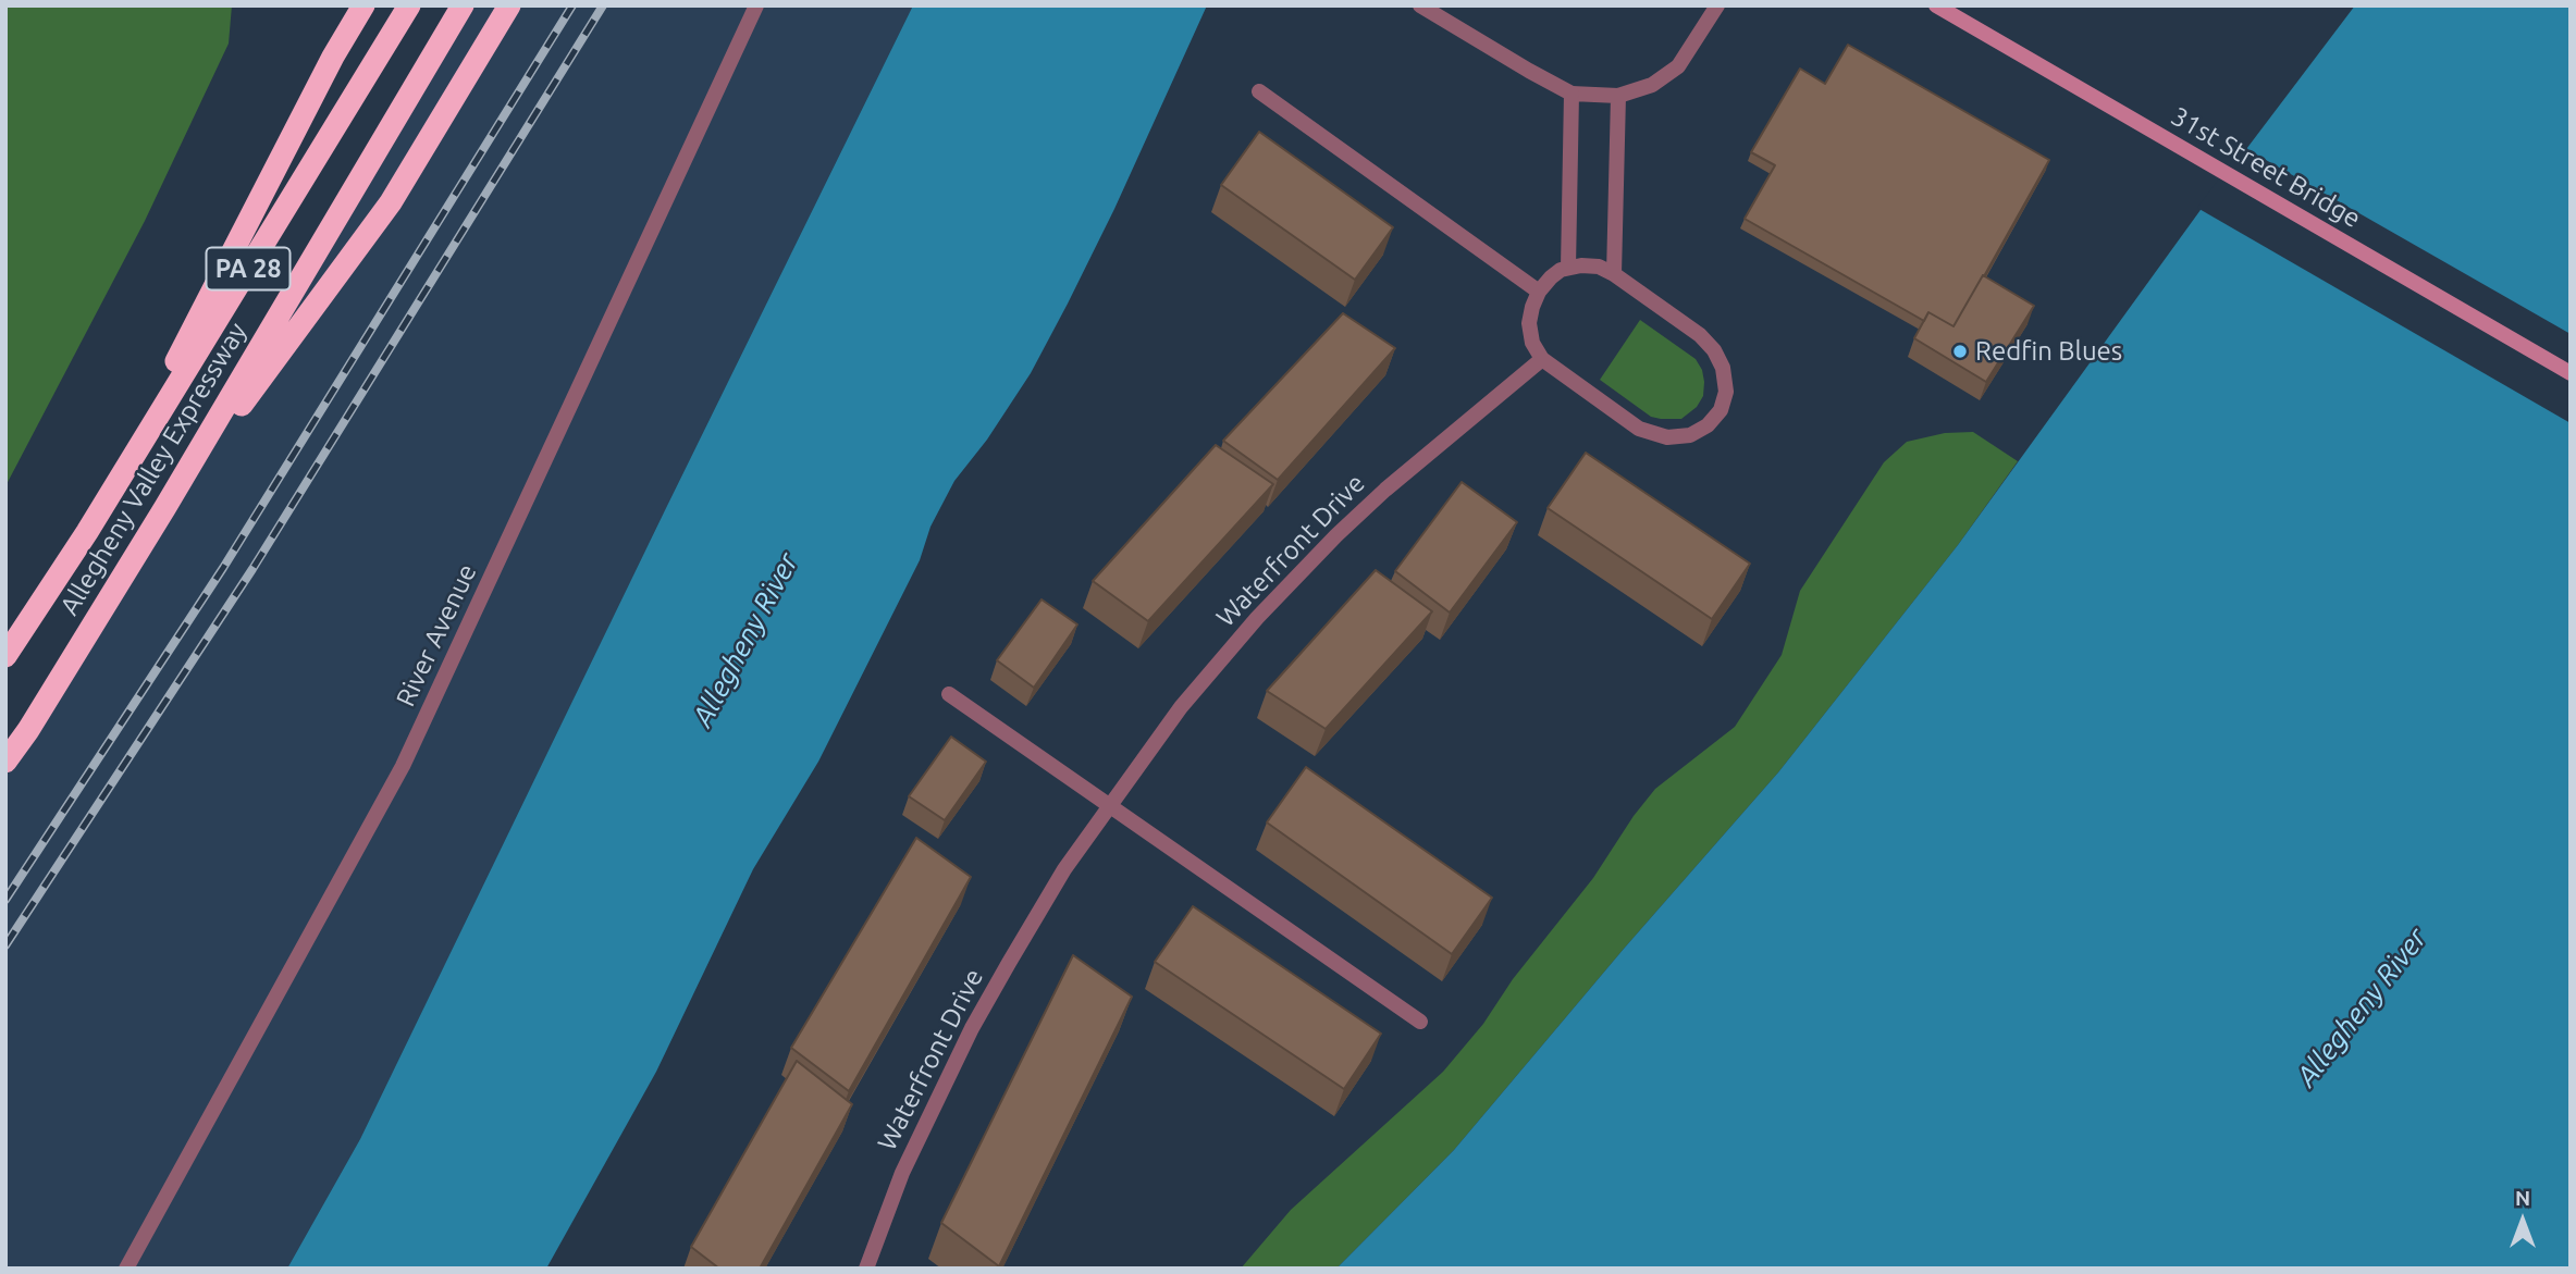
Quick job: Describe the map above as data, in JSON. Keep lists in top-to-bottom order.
{
  "streets": {
    "highway": ["PA 28", "Allegheny Valley Expressway"],
    "main road": ["31st Street Bridge"],
    "street": ["Waterfront Drive", "River Avenue"]
  },
  "water": ["Allegheny River"],
  "places": ["Redfin Blues"],
  "north": "top"
}
